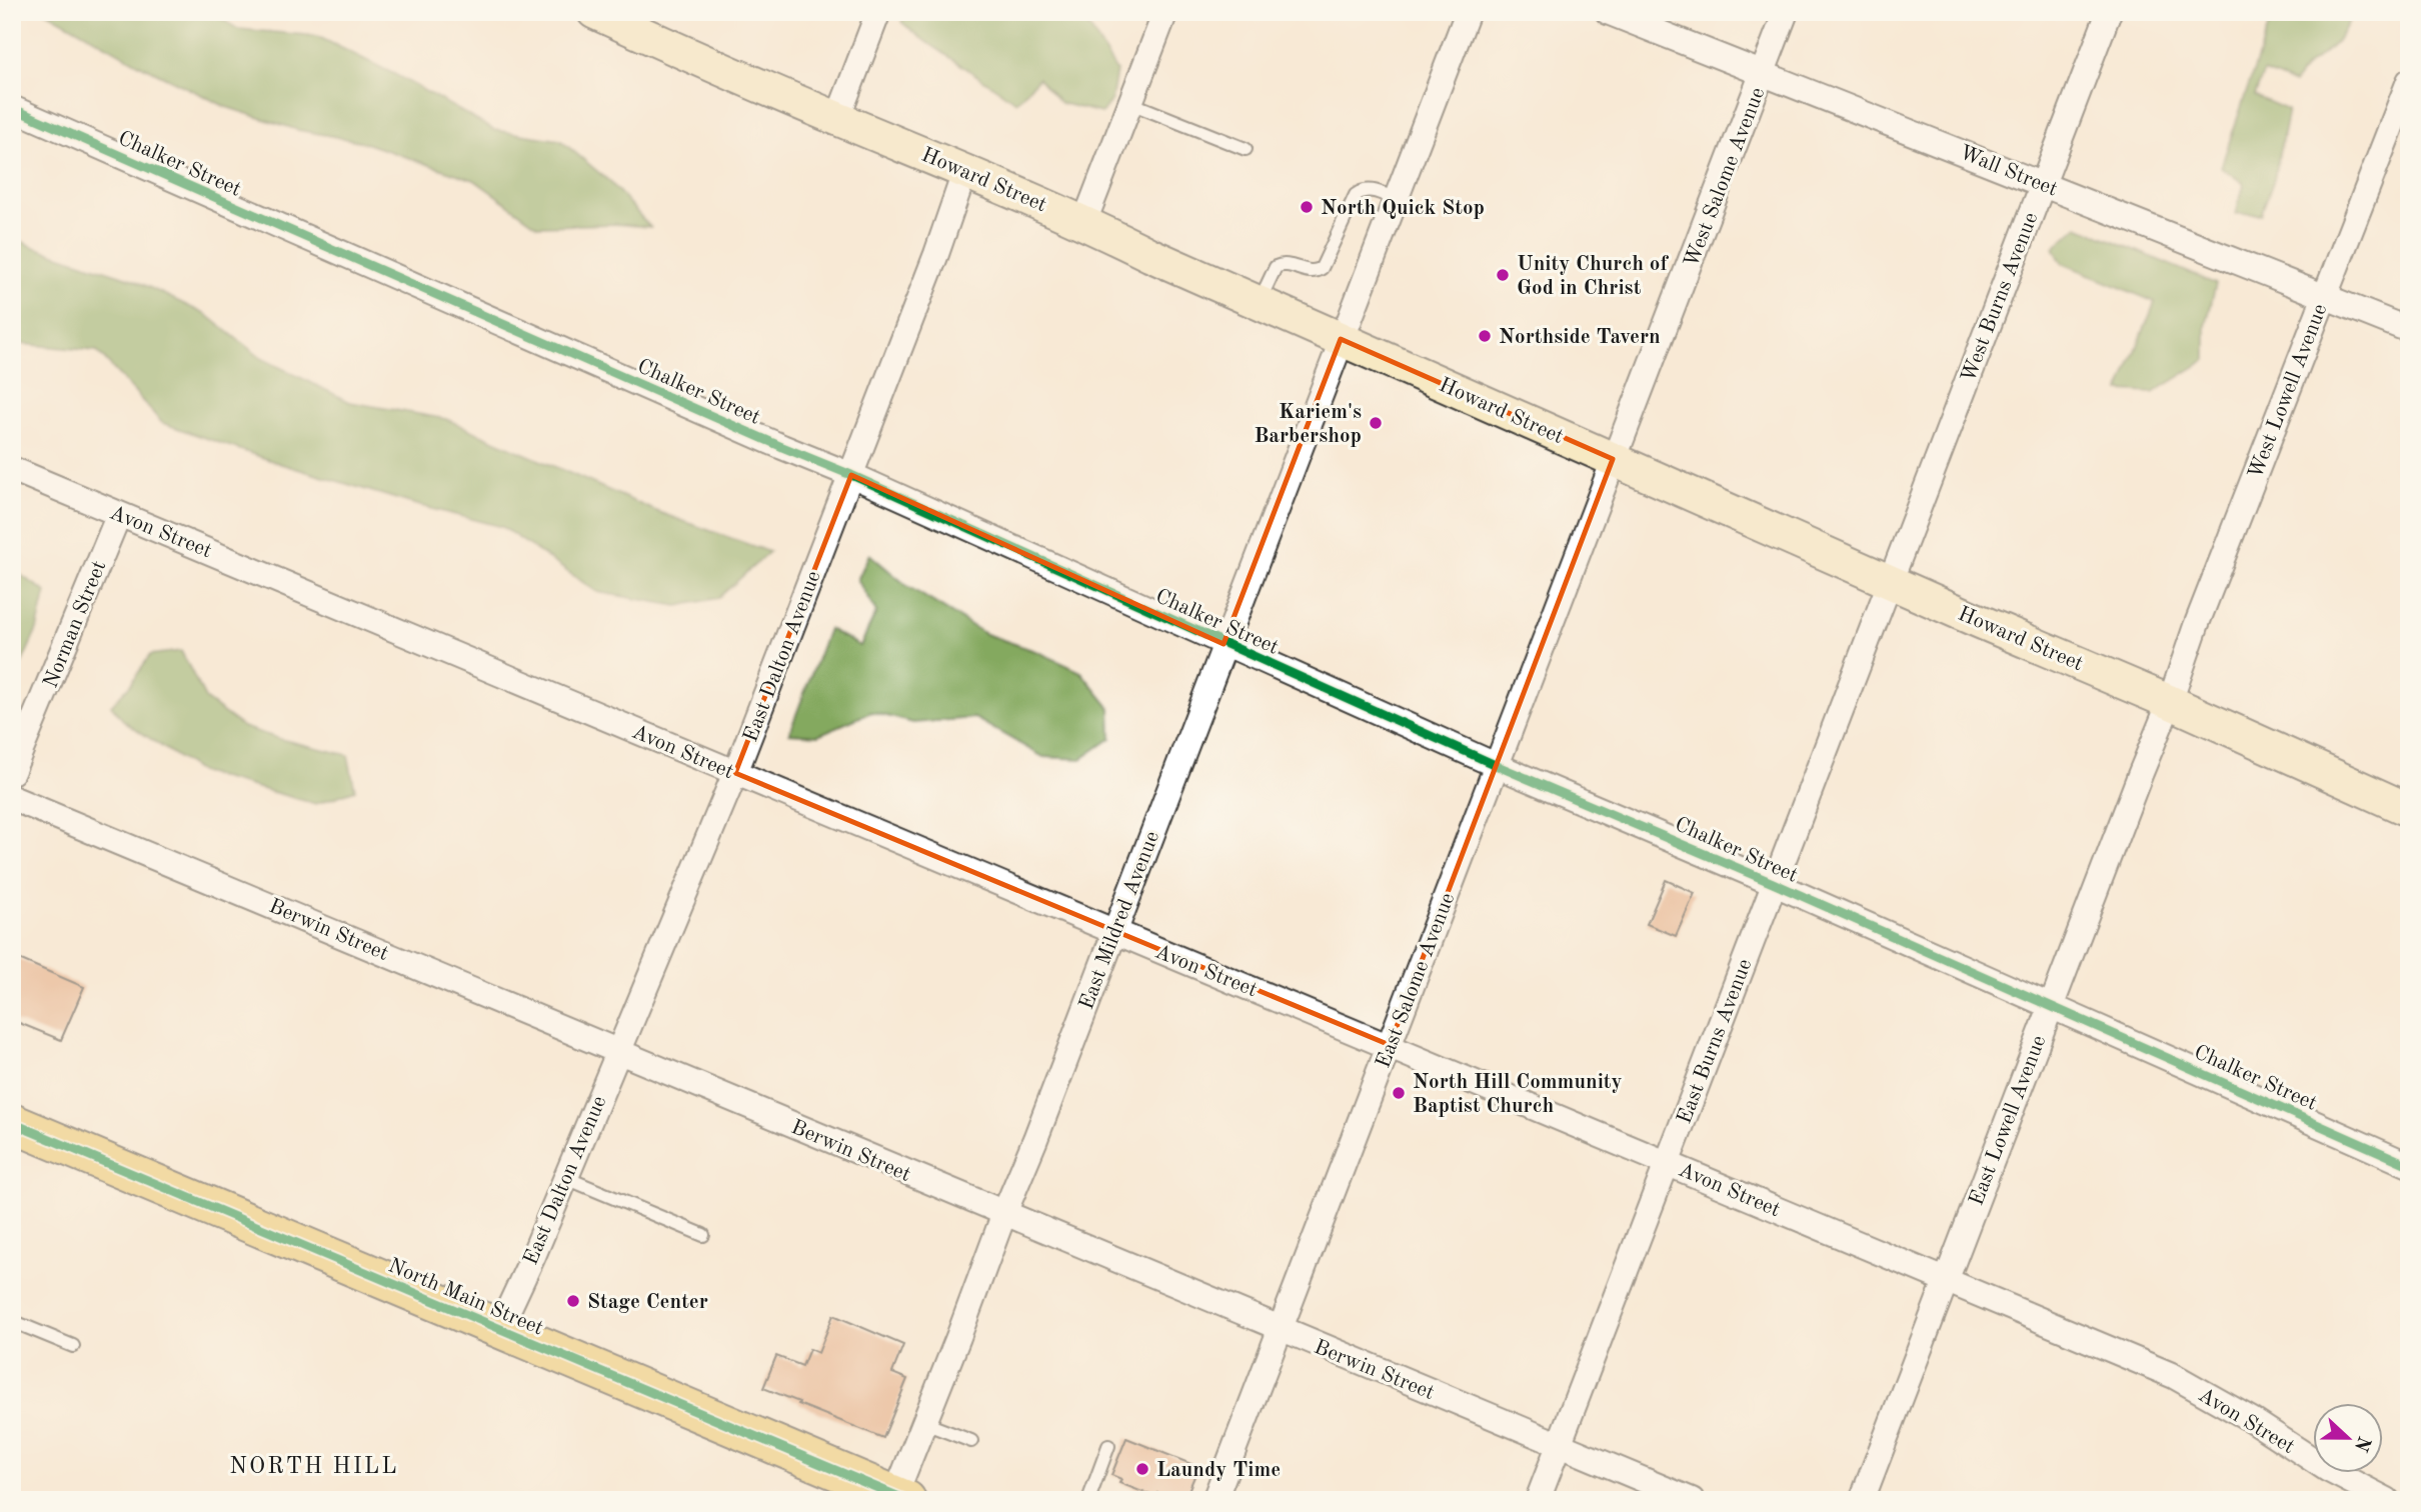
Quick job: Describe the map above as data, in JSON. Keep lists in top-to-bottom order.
{
  "streets": {
    "main road": ["Howard Street", "North Main Street"],
    "street": [
      "Chalker Street",
      "Wall Street",
      "West Salome Avenue",
      "West Burns Avenue",
      "West Lowell Avenue",
      "Avon Street",
      "Norman Street",
      "East Dalton Avenue",
      "East Mildred Avenue",
      "Berwin Street",
      "East Salome Avenue",
      "East Burns Avenue",
      "East Lowell Avenue"
    ]
  },
  "crossings": [
    ["Chalker Street", "East Dalton Avenue"],
    ["Chalker Street", "East Mildred Avenue"],
    ["Chalker Street", "East Salome Avenue"],
    ["Chalker Street", "East Burns Avenue"],
    ["Chalker Street", "East Lowell Avenue"],
    ["Wall Street", "West Salome Avenue"],
    ["Wall Street", "West Burns Avenue"],
    ["Wall Street", "West Lowell Avenue"],
    ["West Salome Avenue", "Howard Street"],
    ["West Salome Avenue", "East Salome Avenue"],
    ["Howard Street", "West Burns Avenue"],
    ["Howard Street", "West Lowell Avenue"],
    ["Howard Street", "East Dalton Avenue"],
    ["Howard Street", "East Mildred Avenue"],
    ["Howard Street", "East Salome Avenue"],
    ["Howard Street", "East Burns Avenue"],
    ["Howard Street", "East Lowell Avenue"],
    ["West Burns Avenue", "East Burns Avenue"],
    ["West Lowell Avenue", "East Lowell Avenue"],
    ["Avon Street", "Norman Street"],
    ["Avon Street", "East Dalton Avenue"],
    ["Avon Street", "East Mildred Avenue"],
    ["Avon Street", "East Salome Avenue"],
    ["Avon Street", "East Burns Avenue"],
    ["Avon Street", "East Lowell Avenue"],
    ["East Dalton Avenue", "Berwin Street"],
    ["East Dalton Avenue", "North Main Street"],
    ["East Mildred Avenue", "Berwin Street"],
    ["East Mildred Avenue", "North Main Street"],
    ["Berwin Street", "East Salome Avenue"],
    ["Berwin Street", "East Burns Avenue"]
  ],
  "districts": ["NORTH HILL"],
  "places": [
    "North Quick Stop",
    "Unity Church of God in Christ",
    "Northside Tavern",
    "Kariem's Barbershop",
    "North Hill Community Baptist Church",
    "Stage Center",
    "Laundy Time"
  ],
  "north": "right"
}
